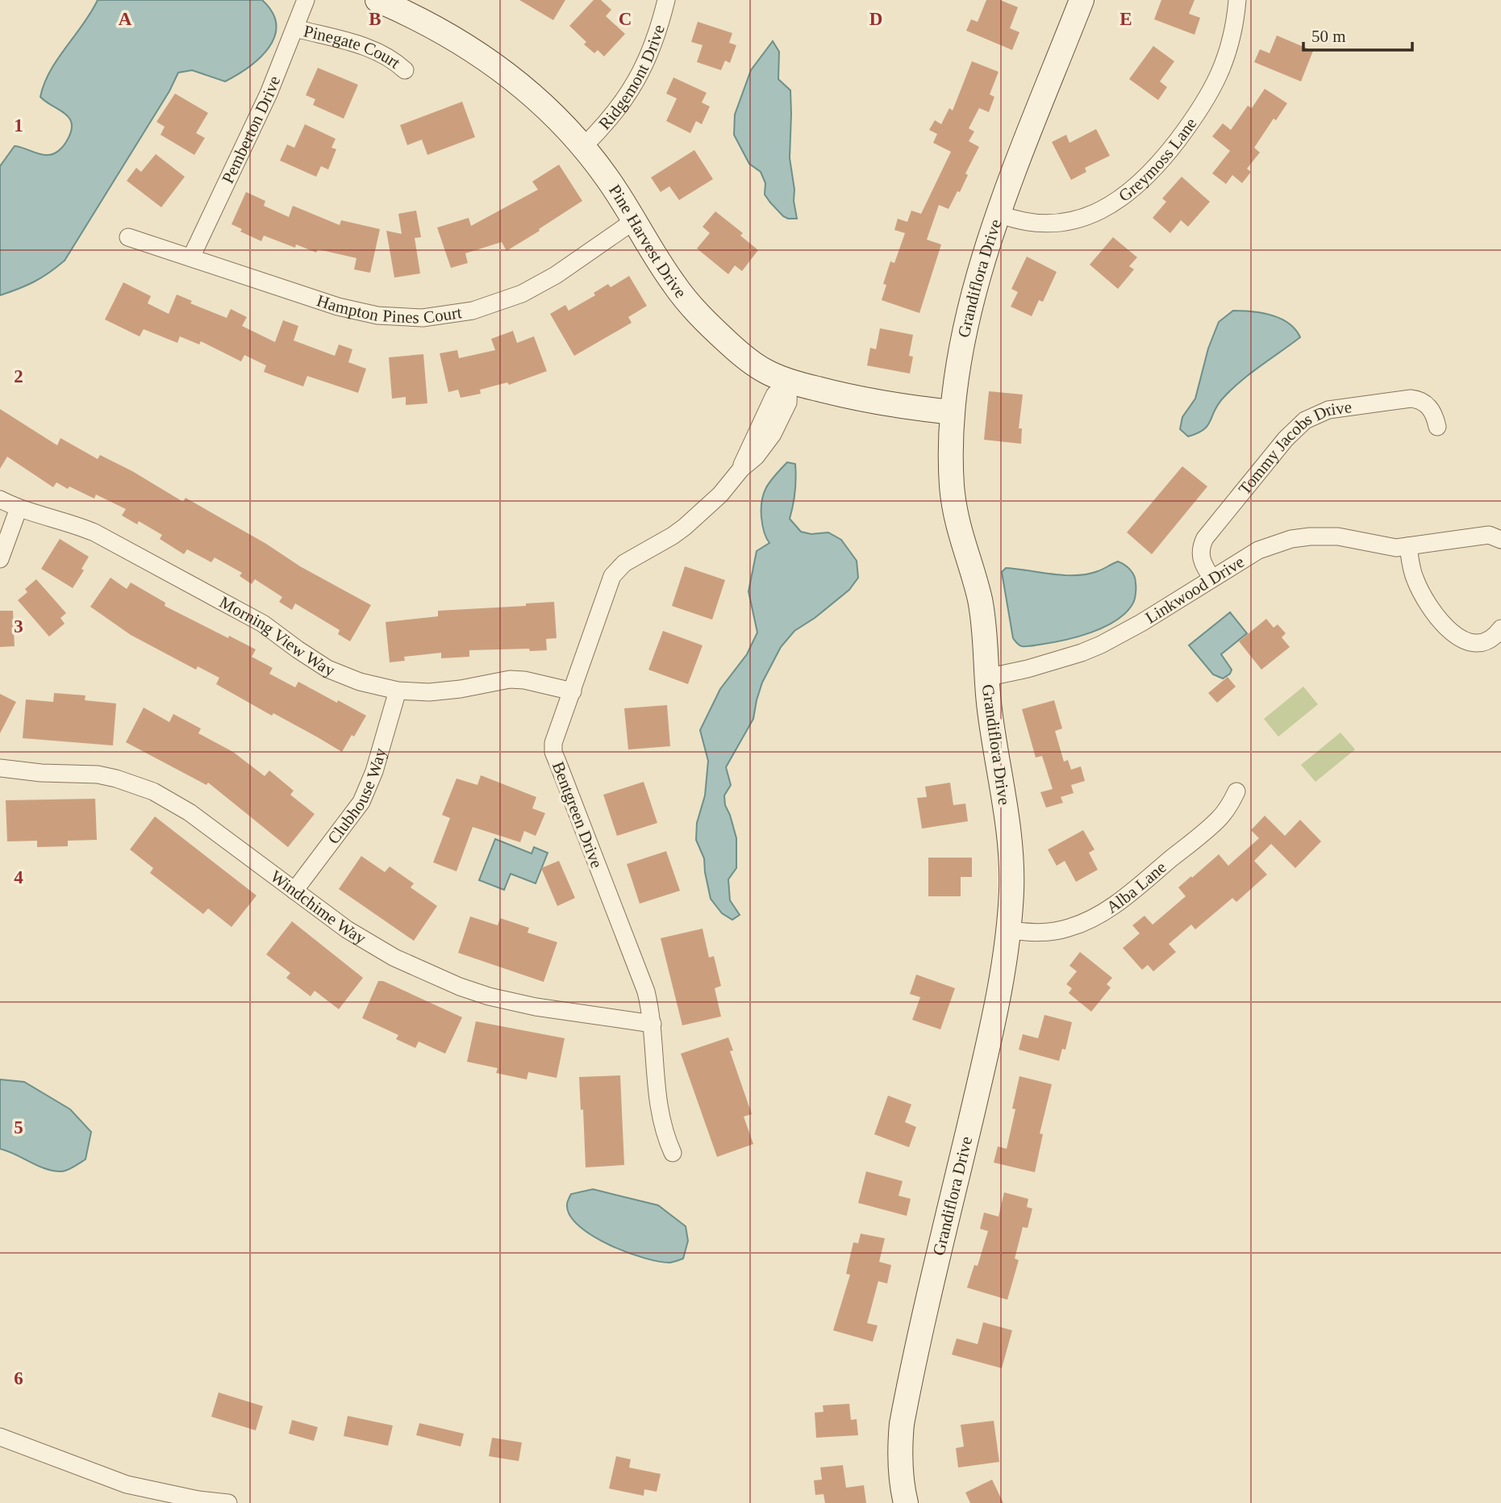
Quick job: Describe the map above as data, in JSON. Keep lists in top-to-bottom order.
{
  "streets": {
    "street": [
      "Pinegate Court",
      "Ridgemont Drive",
      "Pemberton Drive",
      "Greymoss Lane",
      "Pine Harvest Drive",
      "Grandiflora Drive",
      "Hampton Pines Court",
      "Tommy Jacobs Drive",
      "Linkwood Drive",
      "Morning View Way",
      "Clubhouse Way",
      "Bentgreen Drive",
      "Alba Lane",
      "Windchime Way"
    ]
  },
  "crossings": [
    ["Pinegate Court", "Pemberton Drive"],
    ["Ridgemont Drive", "Pine Harvest Drive"],
    ["Pemberton Drive", "Hampton Pines Court"],
    ["Greymoss Lane", "Grandiflora Drive"],
    ["Pine Harvest Drive", "Grandiflora Drive"],
    ["Pine Harvest Drive", "Hampton Pines Court"],
    ["Pine Harvest Drive", "Bentgreen Drive"],
    ["Grandiflora Drive", "Linkwood Drive"],
    ["Grandiflora Drive", "Alba Lane"],
    ["Tommy Jacobs Drive", "Linkwood Drive"],
    ["Morning View Way", "Clubhouse Way"],
    ["Morning View Way", "Bentgreen Drive"],
    ["Clubhouse Way", "Windchime Way"],
    ["Bentgreen Drive", "Windchime Way"]
  ],
  "scale_bar": "50 m",
  "grid": {
    "columns": [
      "A",
      "B",
      "C",
      "D",
      "E"
    ],
    "rows": [
      "1",
      "2",
      "3",
      "4",
      "5",
      "6"
    ]
  }
}
